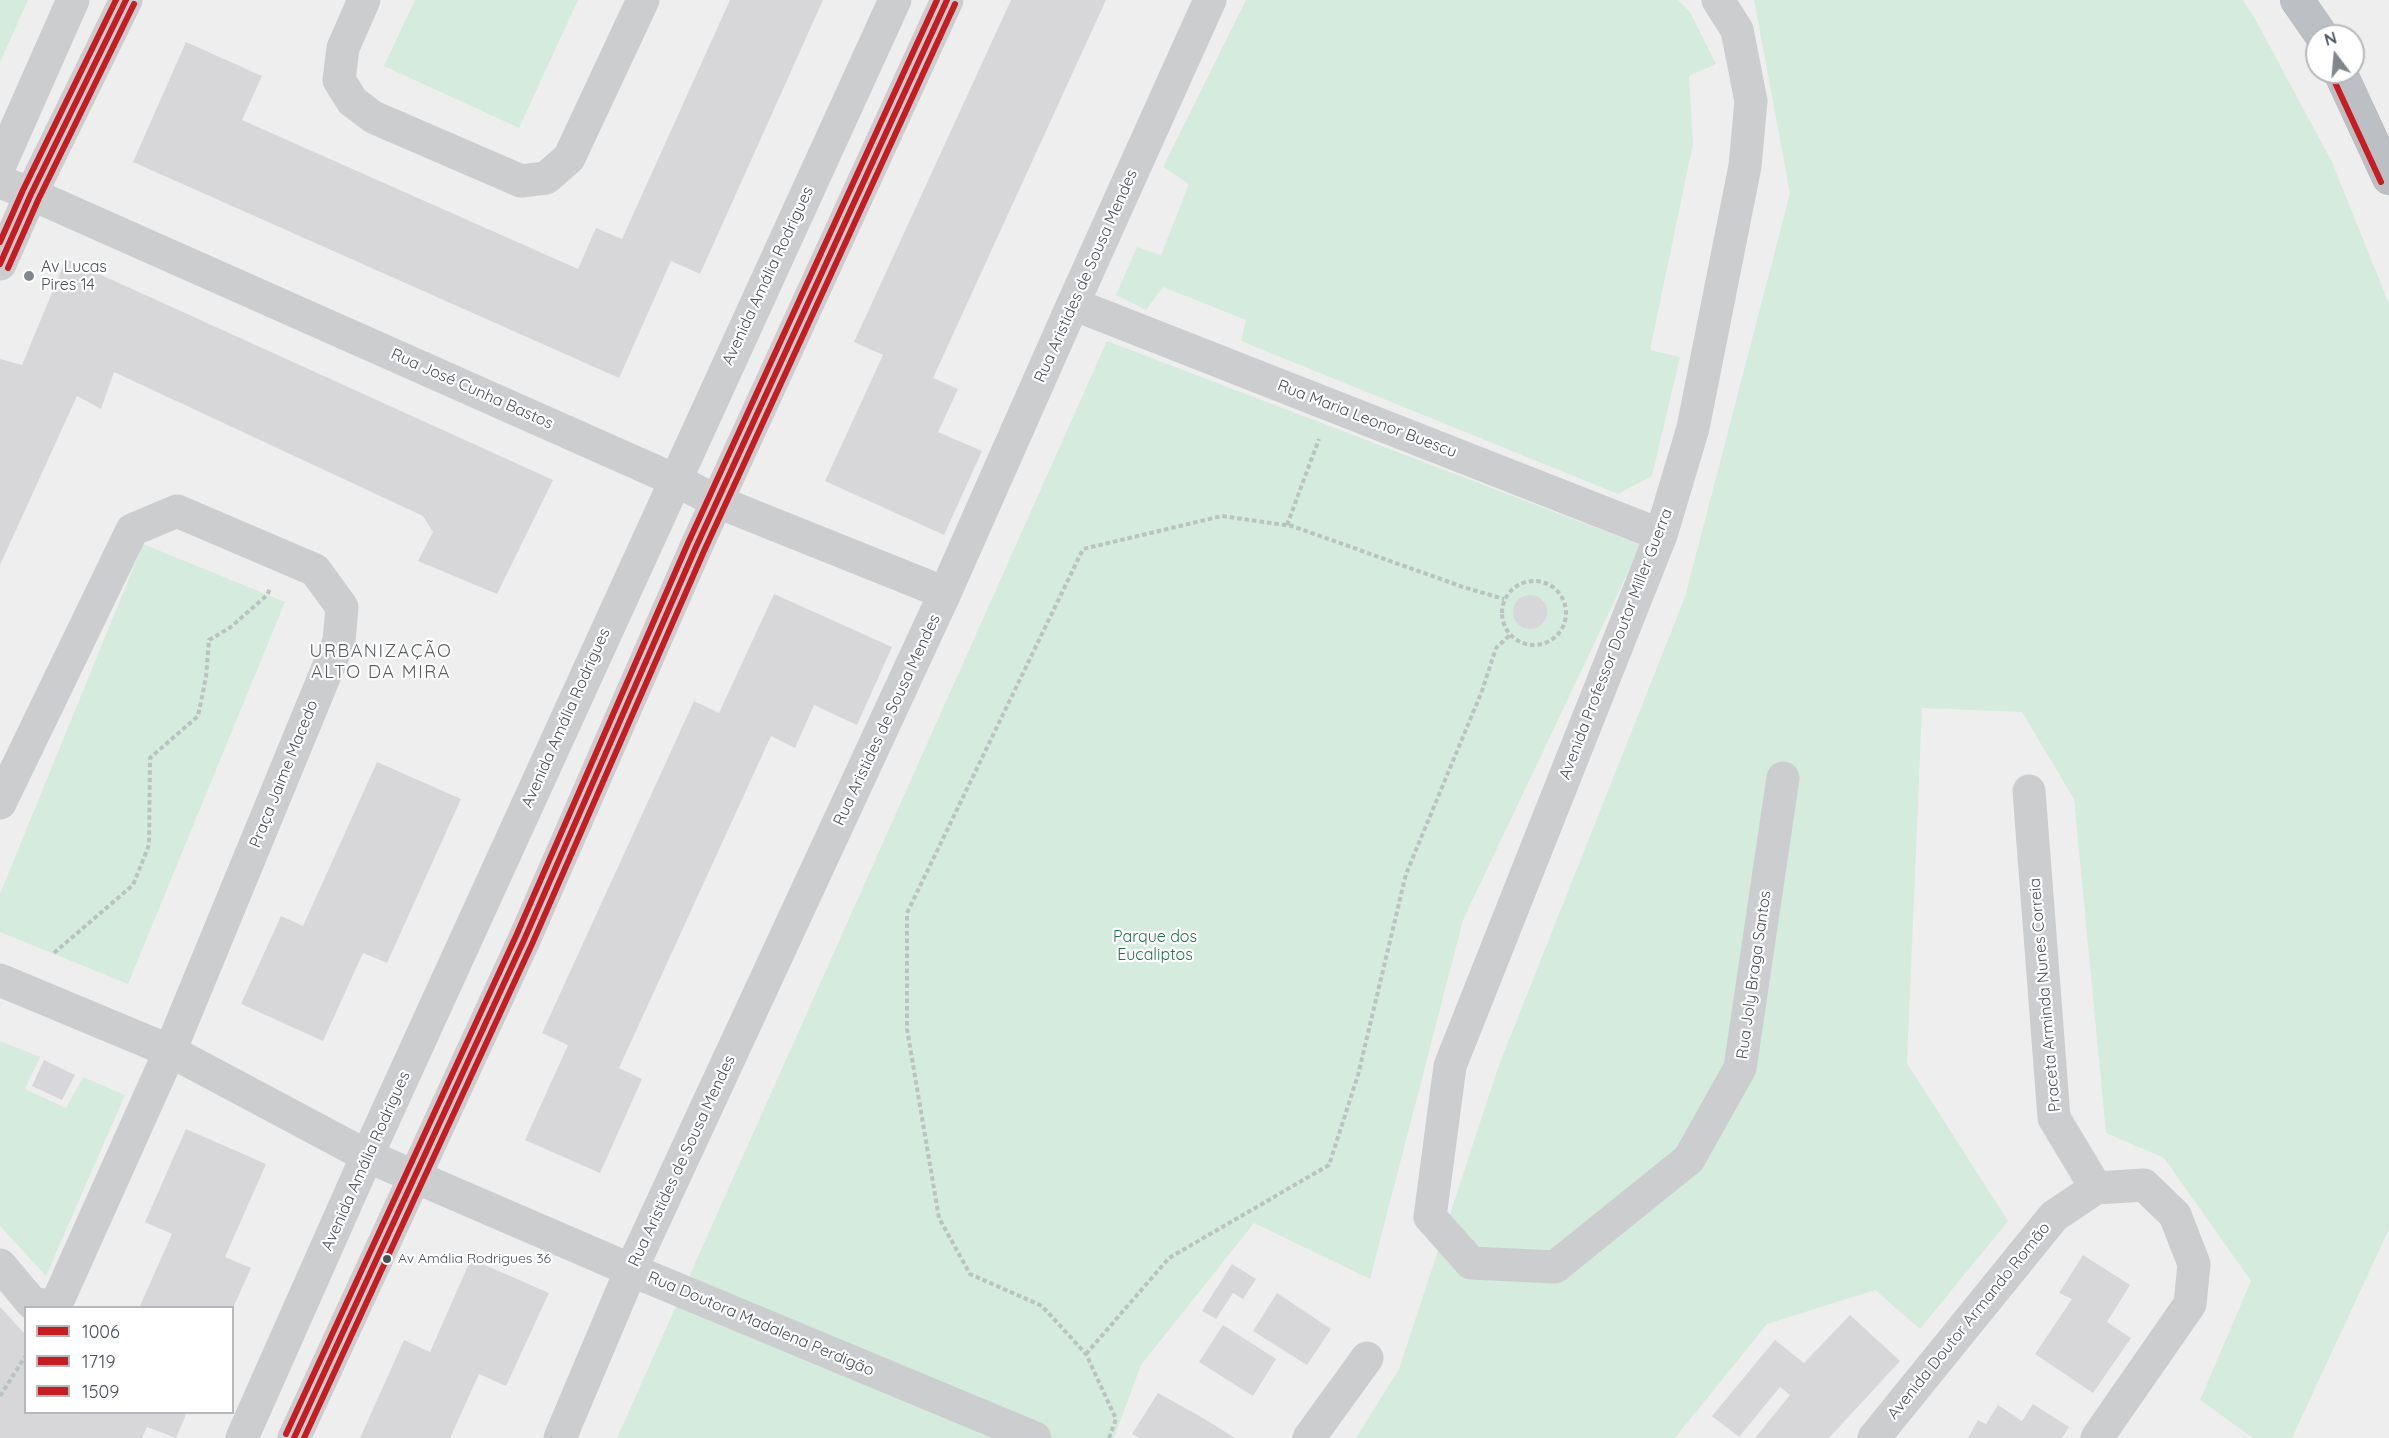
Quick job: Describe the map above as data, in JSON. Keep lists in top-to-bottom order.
{
  "streets": {
    "street": [
      "Avenida Amália Rodrigues",
      "Rua Aristides de Sousa Mendes",
      "Rua José Cunha Bastos",
      "Rua Maria Leonor Buescu",
      "Avenida Professor Doutor Miller Guerra",
      "Praça Jaime Macedo",
      "Rua Joly Braga Santos",
      "Praceta Arminda Nunes Correia",
      "Avenida Doutor Armando Romão",
      "Rua Doutora Madalena Perdigão"
    ]
  },
  "crossings": [
    ["Avenida Amália Rodrigues", "Rua José Cunha Bastos"],
    ["Avenida Amália Rodrigues", "Rua Doutora Madalena Perdigão"],
    ["Rua Aristides de Sousa Mendes", "Rua José Cunha Bastos"],
    ["Rua Aristides de Sousa Mendes", "Rua Maria Leonor Buescu"],
    ["Rua Aristides de Sousa Mendes", "Rua Doutora Madalena Perdigão"],
    ["Rua Maria Leonor Buescu", "Avenida Professor Doutor Miller Guerra"],
    ["Avenida Professor Doutor Miller Guerra", "Rua Joly Braga Santos"],
    ["Praça Jaime Macedo", "Rua Doutora Madalena Perdigão"],
    ["Praceta Arminda Nunes Correia", "Avenida Doutor Armando Romão"]
  ],
  "districts": ["URBANIZAÇÃO ALTO DA MIRA"],
  "parks": ["Parque dos Eucaliptos"],
  "places": ["Av Lucas Pires 14", "Av Amália Rodrigues 36"],
  "lines": ["transit line 1006", "transit line 1509", "transit line 1719"],
  "legend": ["1006", "1719", "1509"],
  "north": "top"
}
